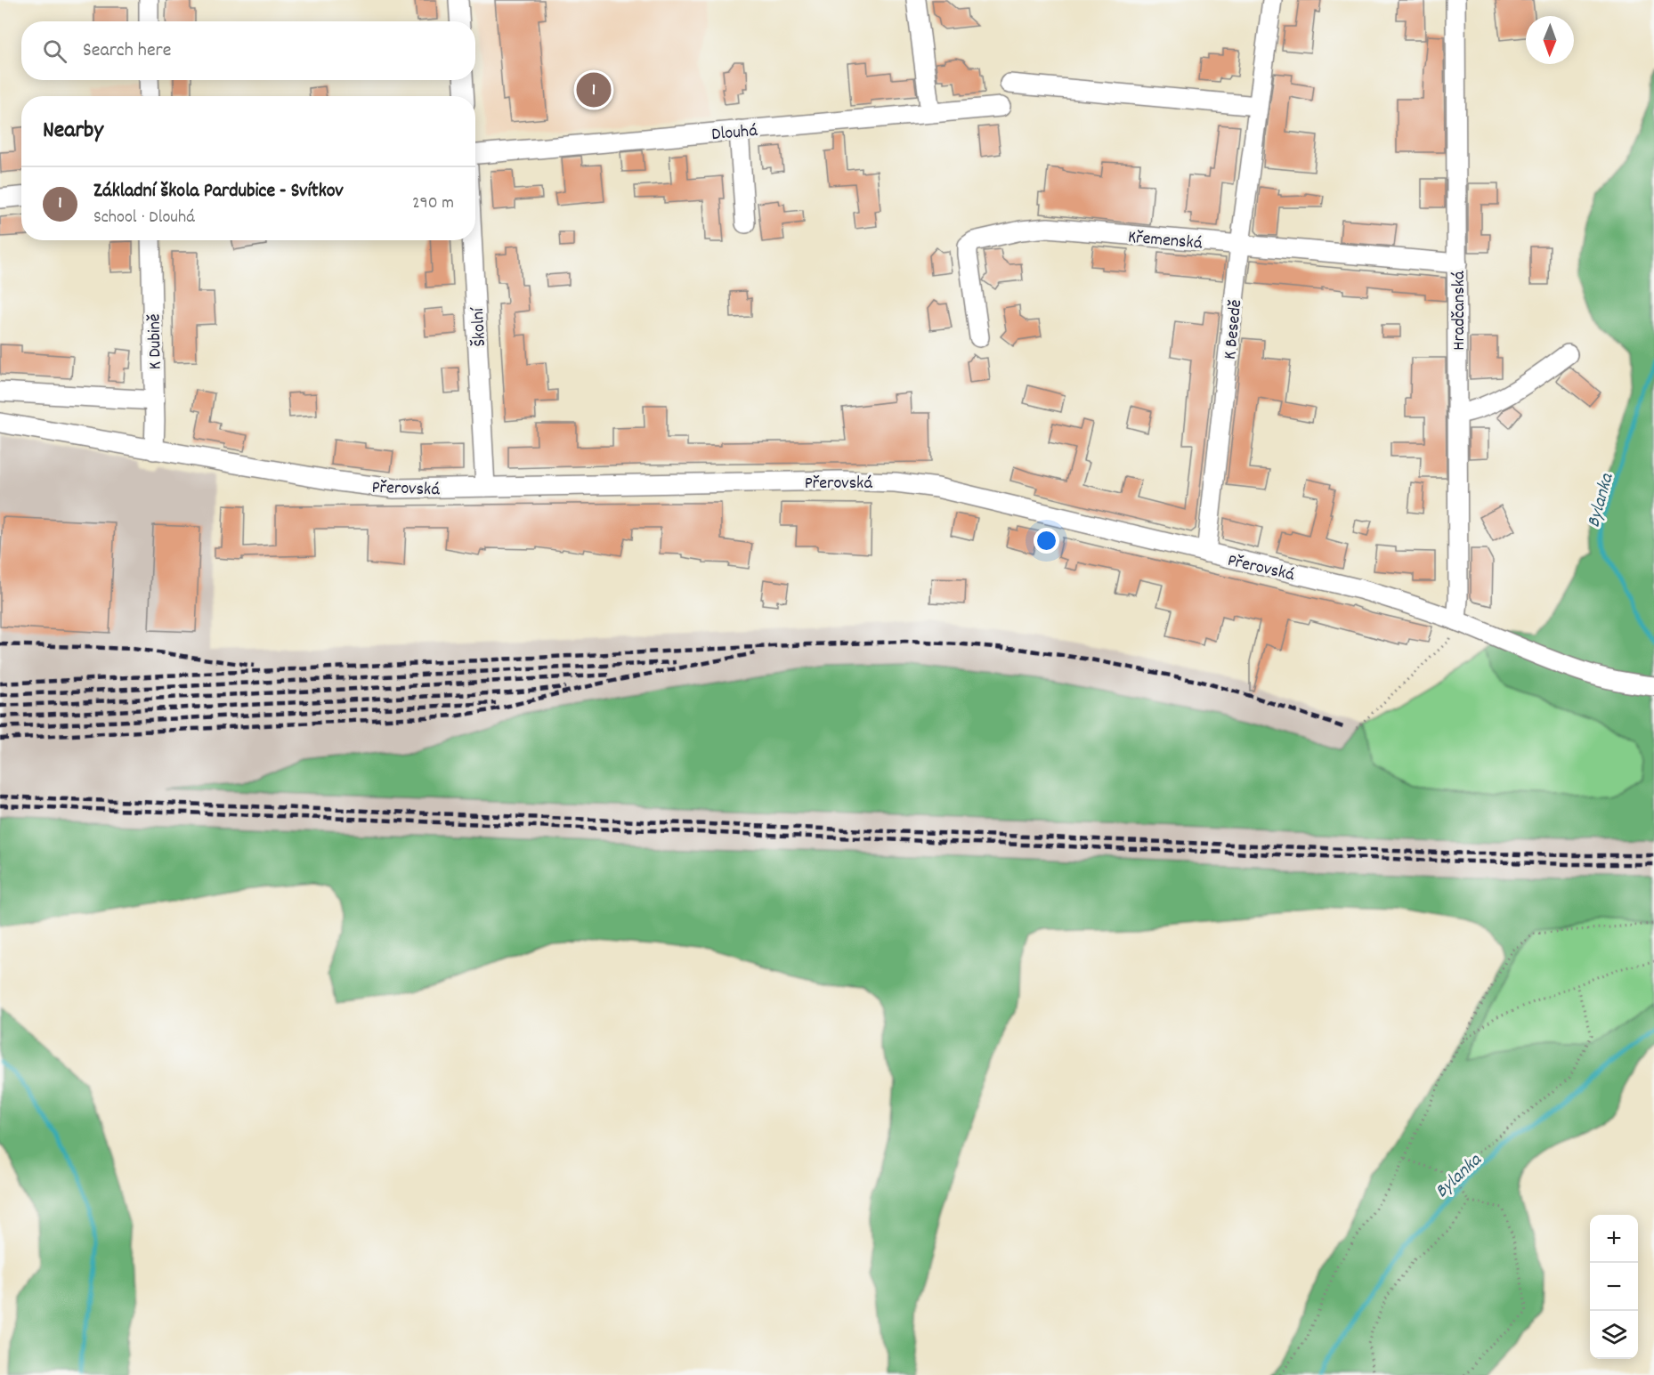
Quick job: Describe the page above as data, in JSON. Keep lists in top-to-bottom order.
{
  "streets": {
    "street": [
      "Dlouhá",
      "Křemenská",
      "Hradčanská",
      "Školní",
      "K Besedě",
      "K Dubině",
      "Přerovská"
    ]
  },
  "crossings": [
    ["Křemenská", "Hradčanská"],
    ["Křemenská", "K Besedě"],
    ["Hradčanská", "Přerovská"],
    ["Školní", "Přerovská"],
    ["K Besedě", "Přerovská"],
    ["K Dubině", "Přerovská"]
  ],
  "water": ["Bylanka"],
  "north": "bottom",
  "page": {
    "search": "Search here",
    "pins": "1",
    "heading": "Nearby",
    "list": [
      {
        "mark": "1",
        "name": "Základní škola Pardubice - Svítkov",
        "note": "School · Dlouhá",
        "value": "290 m"
      }
    ],
    "map_buttons": ["+", "−"]
  }
}
